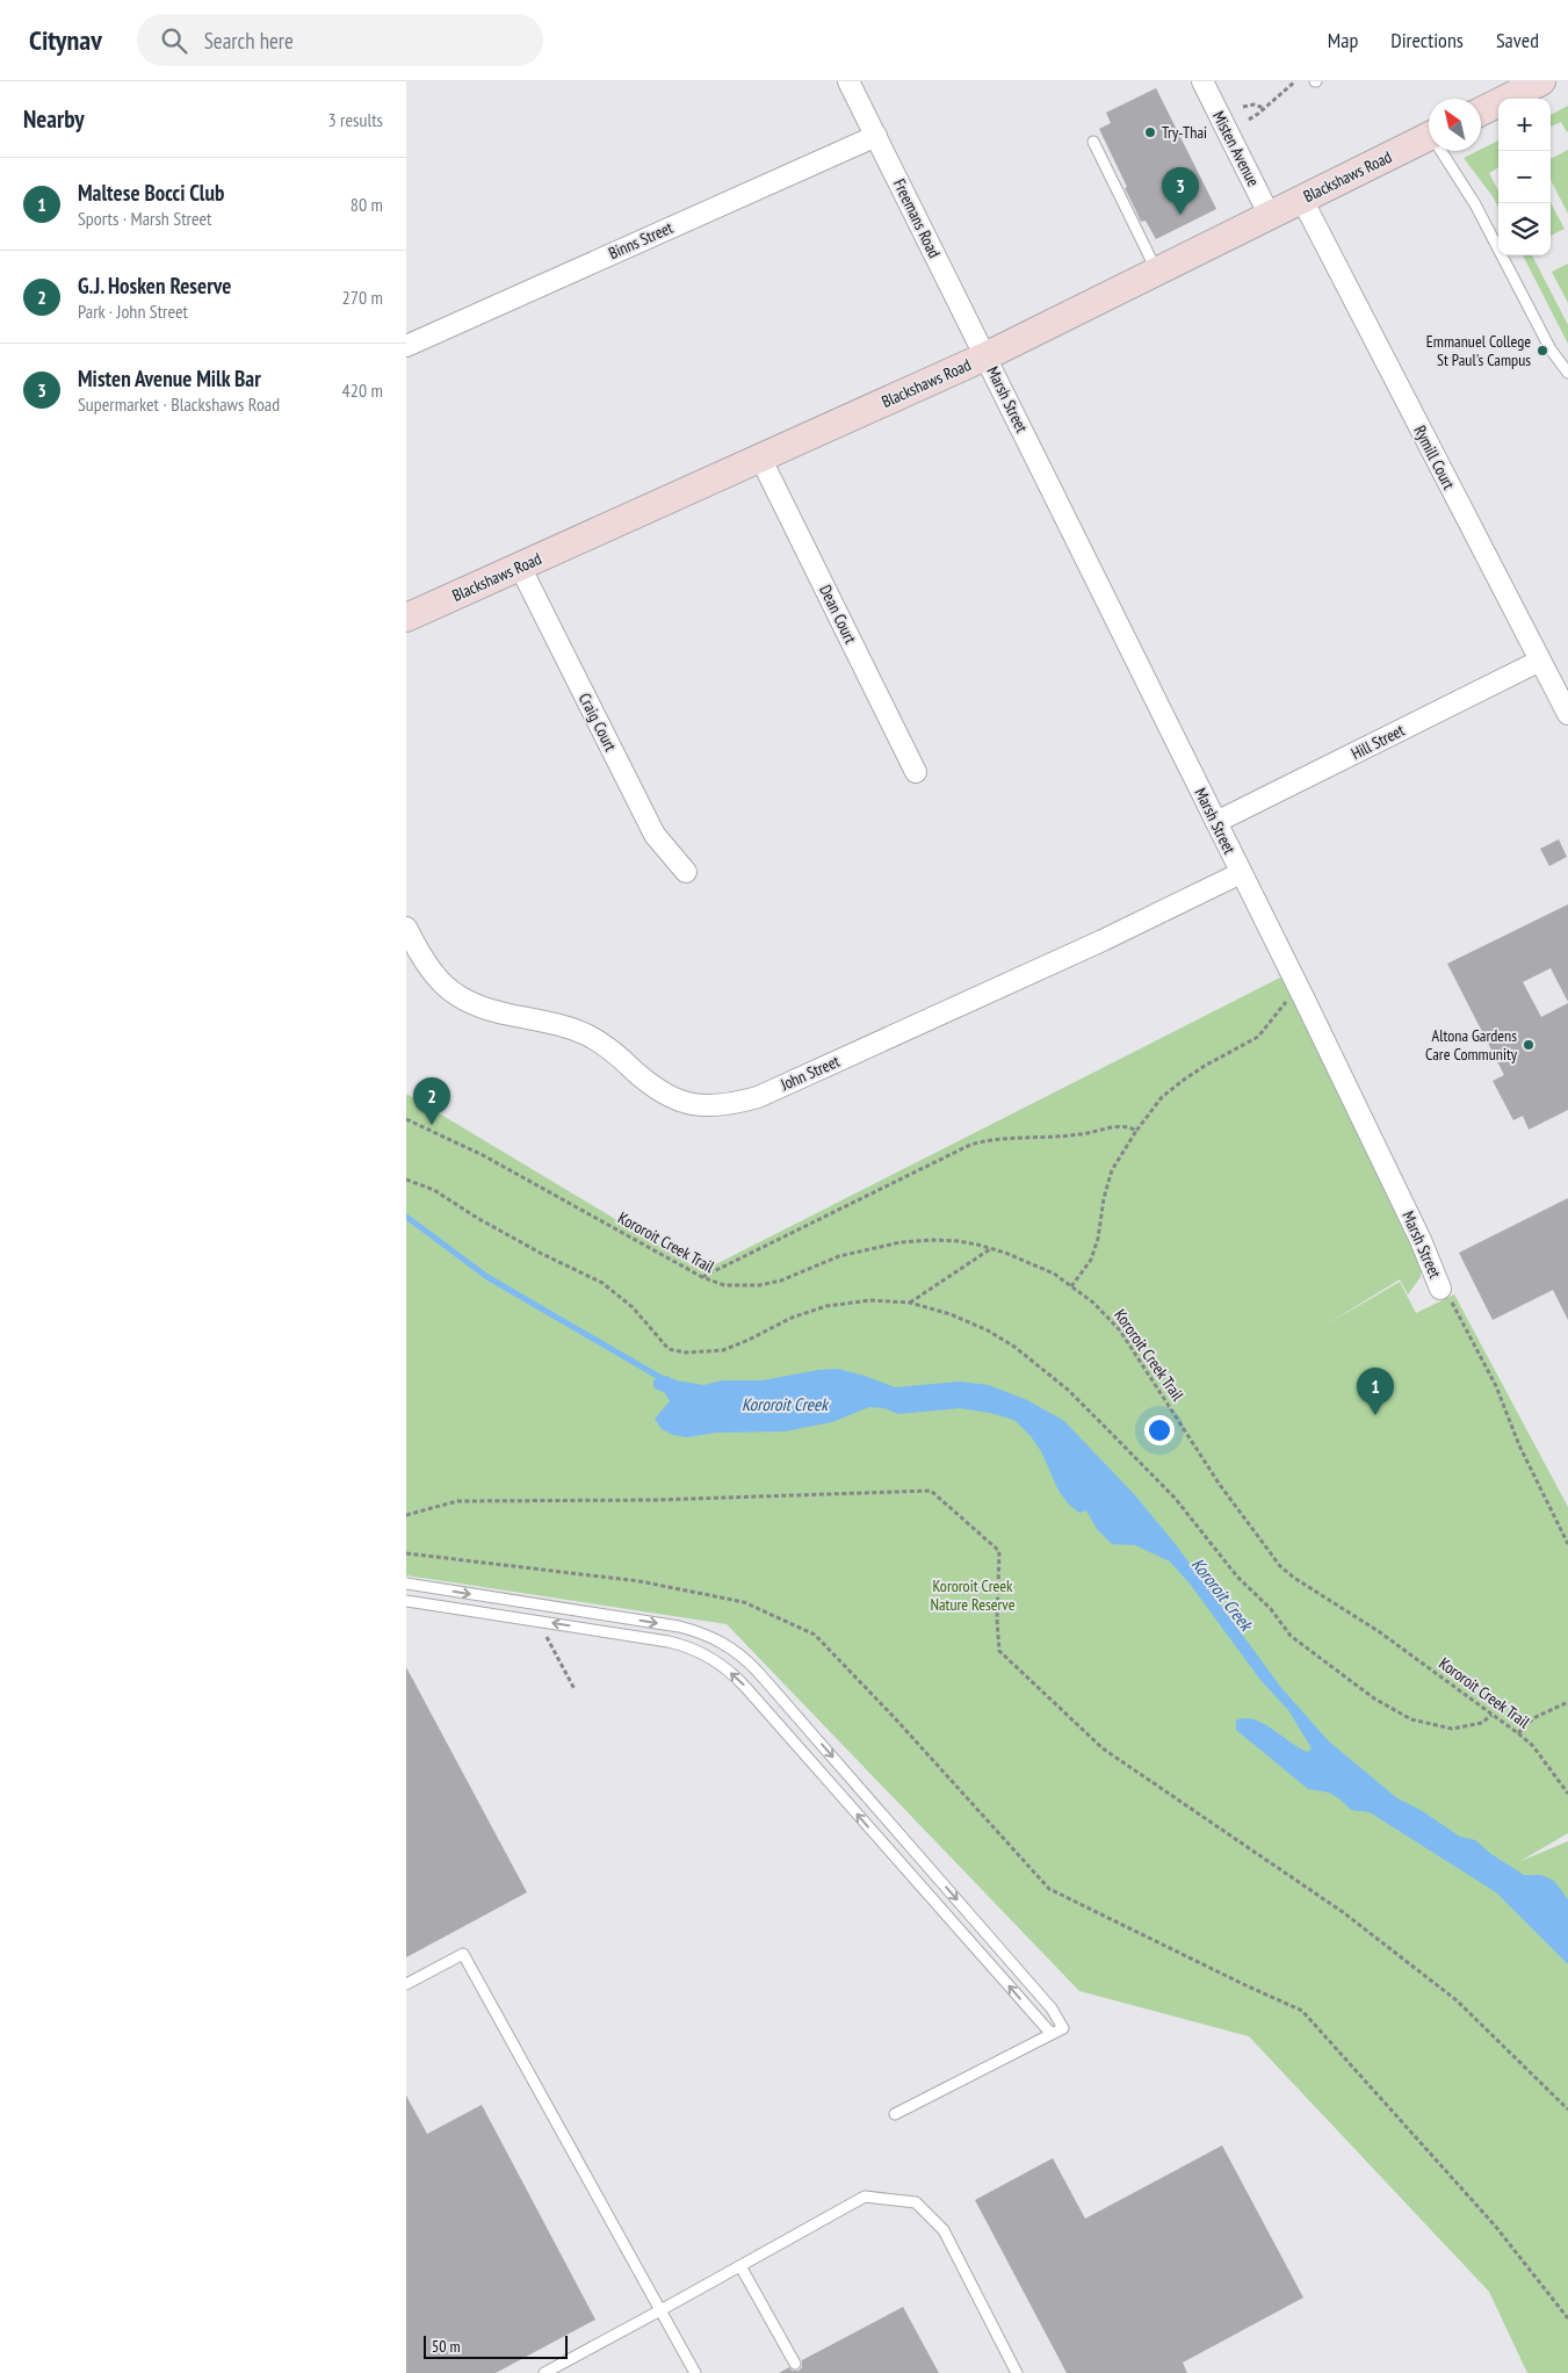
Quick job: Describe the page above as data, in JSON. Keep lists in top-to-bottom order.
{
  "streets": {
    "main road": ["Blackshaws Road"],
    "street": [
      "Misten Avenue",
      "Freemans Road",
      "Binns Street",
      "Marsh Street",
      "Rymill Court",
      "Dean Court",
      "Craig Court",
      "Hill Street",
      "John Street"
    ],
    "path": ["Kororoit Creek Trail"]
  },
  "crossings": [
    ["Misten Avenue", "Blackshaws Road"],
    ["Blackshaws Road", "Freemans Road"],
    ["Blackshaws Road", "Marsh Street"],
    ["Blackshaws Road", "Rymill Court"],
    ["Blackshaws Road", "Dean Court"],
    ["Blackshaws Road", "Craig Court"],
    ["Freemans Road", "Binns Street"],
    ["Freemans Road", "Marsh Street"],
    ["Marsh Street", "Hill Street"],
    ["Marsh Street", "John Street"],
    ["Rymill Court", "Hill Street"]
  ],
  "water": ["Kororoit Creek"],
  "parks": ["Kororoit Creek Nature Reserve"],
  "places": ["Try-Thai", "Emmanuel College St Paul's Campus", "Altona Gardens Care Community"],
  "scale_bar": "50 m",
  "north": "top left",
  "page": {
    "header": "Citynav",
    "search": "Search here",
    "nav": ["Map", "Directions", "Saved"],
    "heading": ["Nearby", "3 results"],
    "map_buttons": ["+", "−"],
    "list": [
      {
        "mark": "1",
        "name": "Maltese Bocci Club",
        "note": "Sports · Marsh Street",
        "value": "80 m"
      },
      {
        "mark": "2",
        "name": "G.J. Hosken Reserve",
        "note": "Park · John Street",
        "value": "270 m"
      },
      {
        "mark": "3",
        "name": "Misten Avenue Milk Bar",
        "note": "Supermarket · Blackshaws Road",
        "value": "420 m"
      }
    ],
    "pins": ["3", "2", "1"],
    "scale": "50 m"
  }
}
